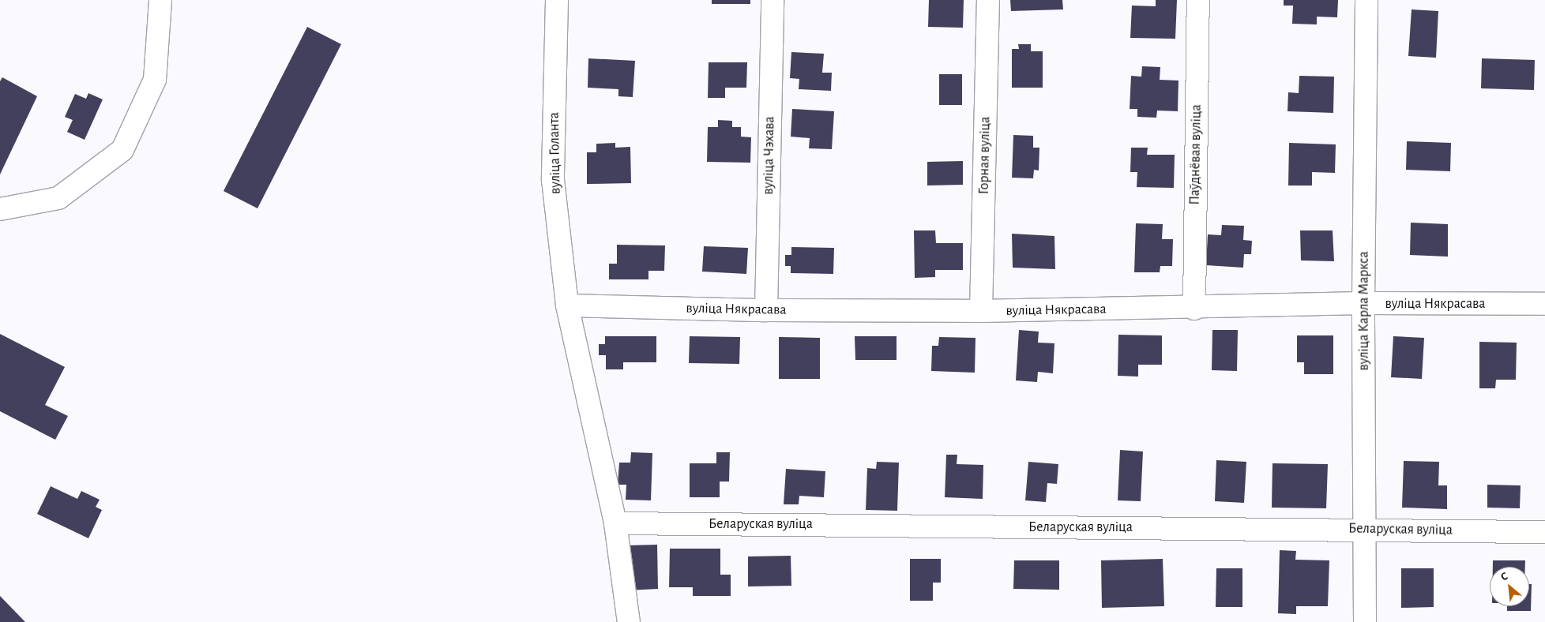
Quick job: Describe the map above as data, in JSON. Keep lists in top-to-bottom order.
{
  "streets": {
    "street": [
      "вуліца Голанта",
      "Паўднёвая вуліца",
      "вуліца Чэхава",
      "Горная вуліца",
      "вуліца Някрасава",
      "вуліца Карла Маркса",
      "Беларуская вуліца"
    ]
  },
  "crossings": [
    ["вуліца Голанта", "вуліца Някрасава"],
    ["вуліца Голанта", "Беларуская вуліца"],
    ["Паўднёвая вуліца", "вуліца Някрасава"],
    ["вуліца Чэхава", "вуліца Някрасава"],
    ["Горная вуліца", "вуліца Някрасава"],
    ["вуліца Някрасава", "вуліца Карла Маркса"],
    ["вуліца Карла Маркса", "Беларуская вуліца"]
  ],
  "north": "top left"
}
